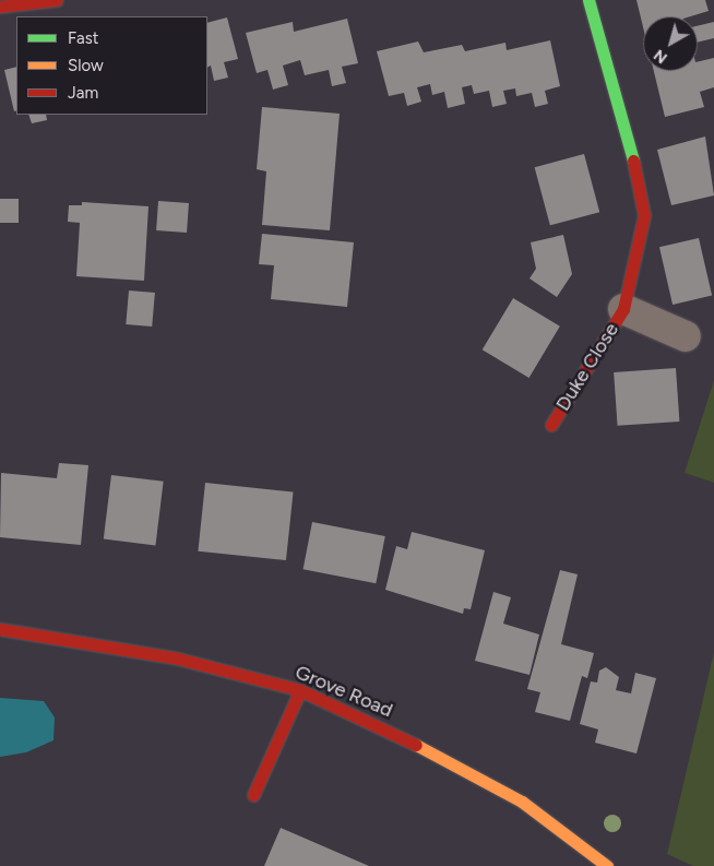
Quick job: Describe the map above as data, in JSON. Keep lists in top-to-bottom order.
{
  "streets": {
    "street": ["Duke Close", "Grove Road"]
  },
  "legend": ["Fast", "Slow", "Jam"],
  "north": "bottom left"
}
